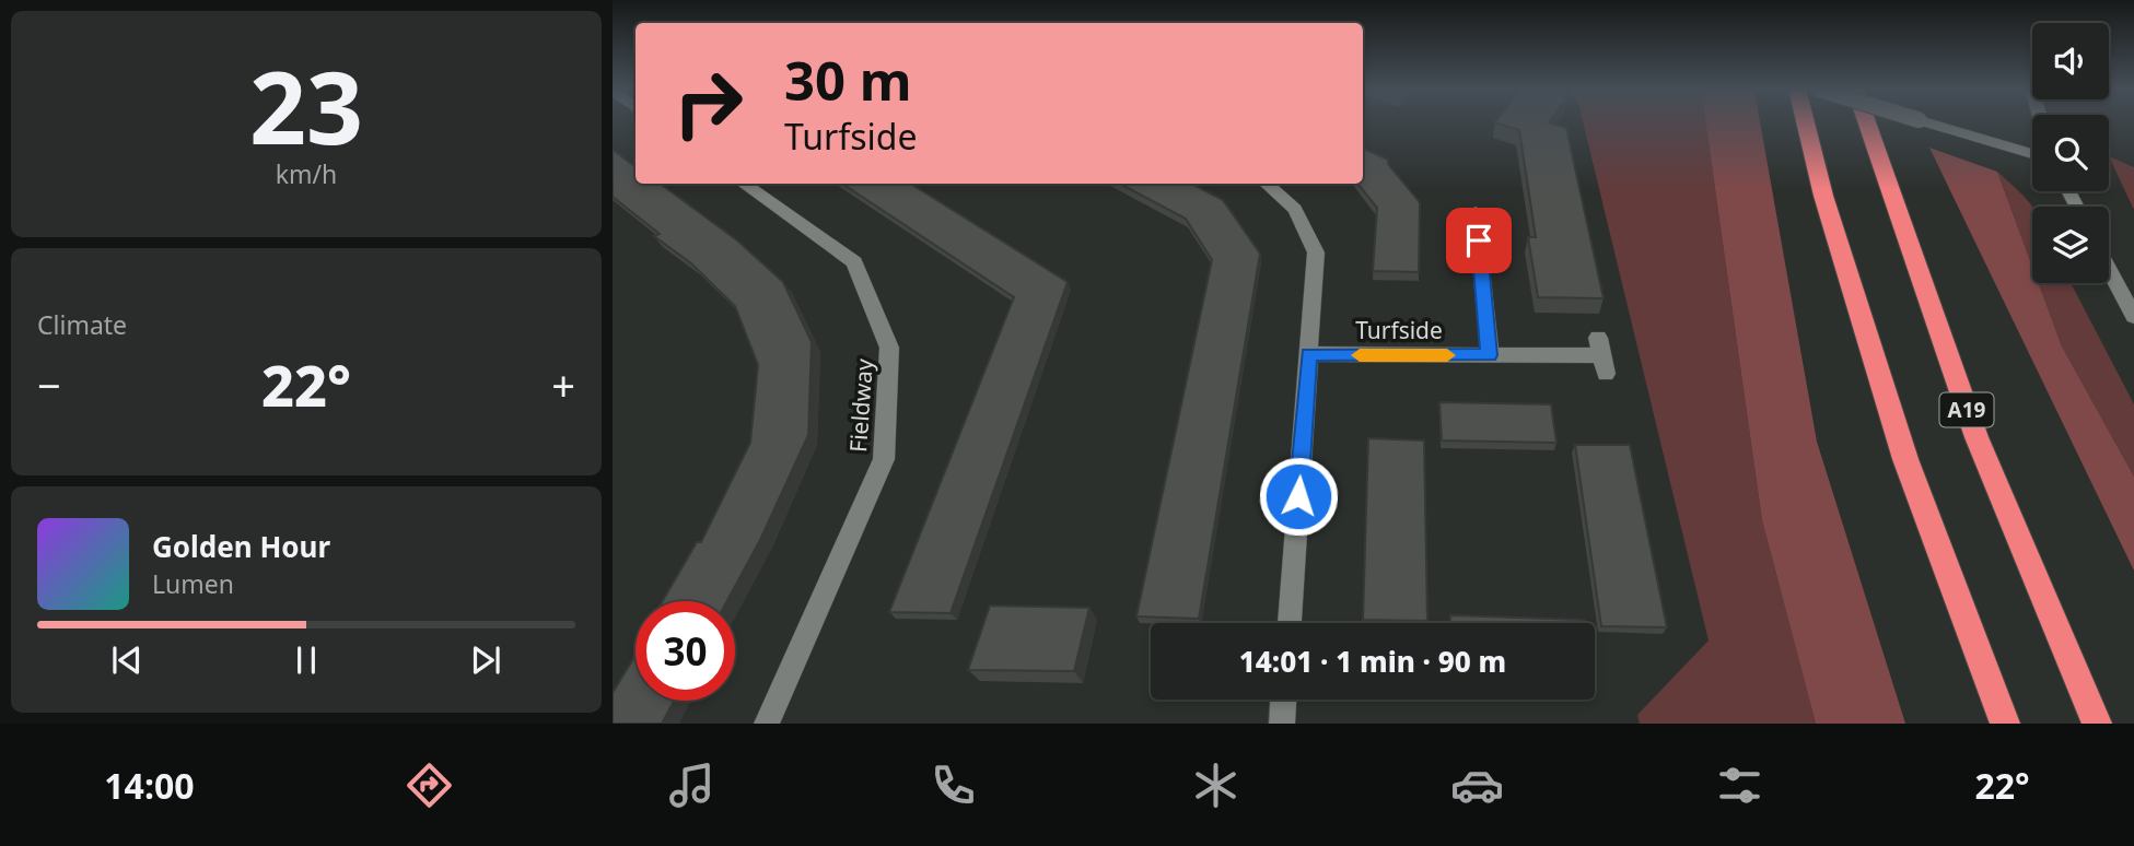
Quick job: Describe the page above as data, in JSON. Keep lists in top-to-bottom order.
{
  "streets": {
    "highway": ["A19"],
    "street": ["Turfside", "Fieldway"]
  },
  "page": {
    "tile": [
      ["23", "km/h"],
      "Climate"
    ],
    "turn": ["30 m", "Turfside"],
    "heat": ["−", "22°", "+"],
    "song": ["Golden Hour", "Lumen"],
    "limit": "30",
    "trip": "14:01 · 1 min · 90 m",
    "tabs": ["14:00", "22°"]
  }
}
